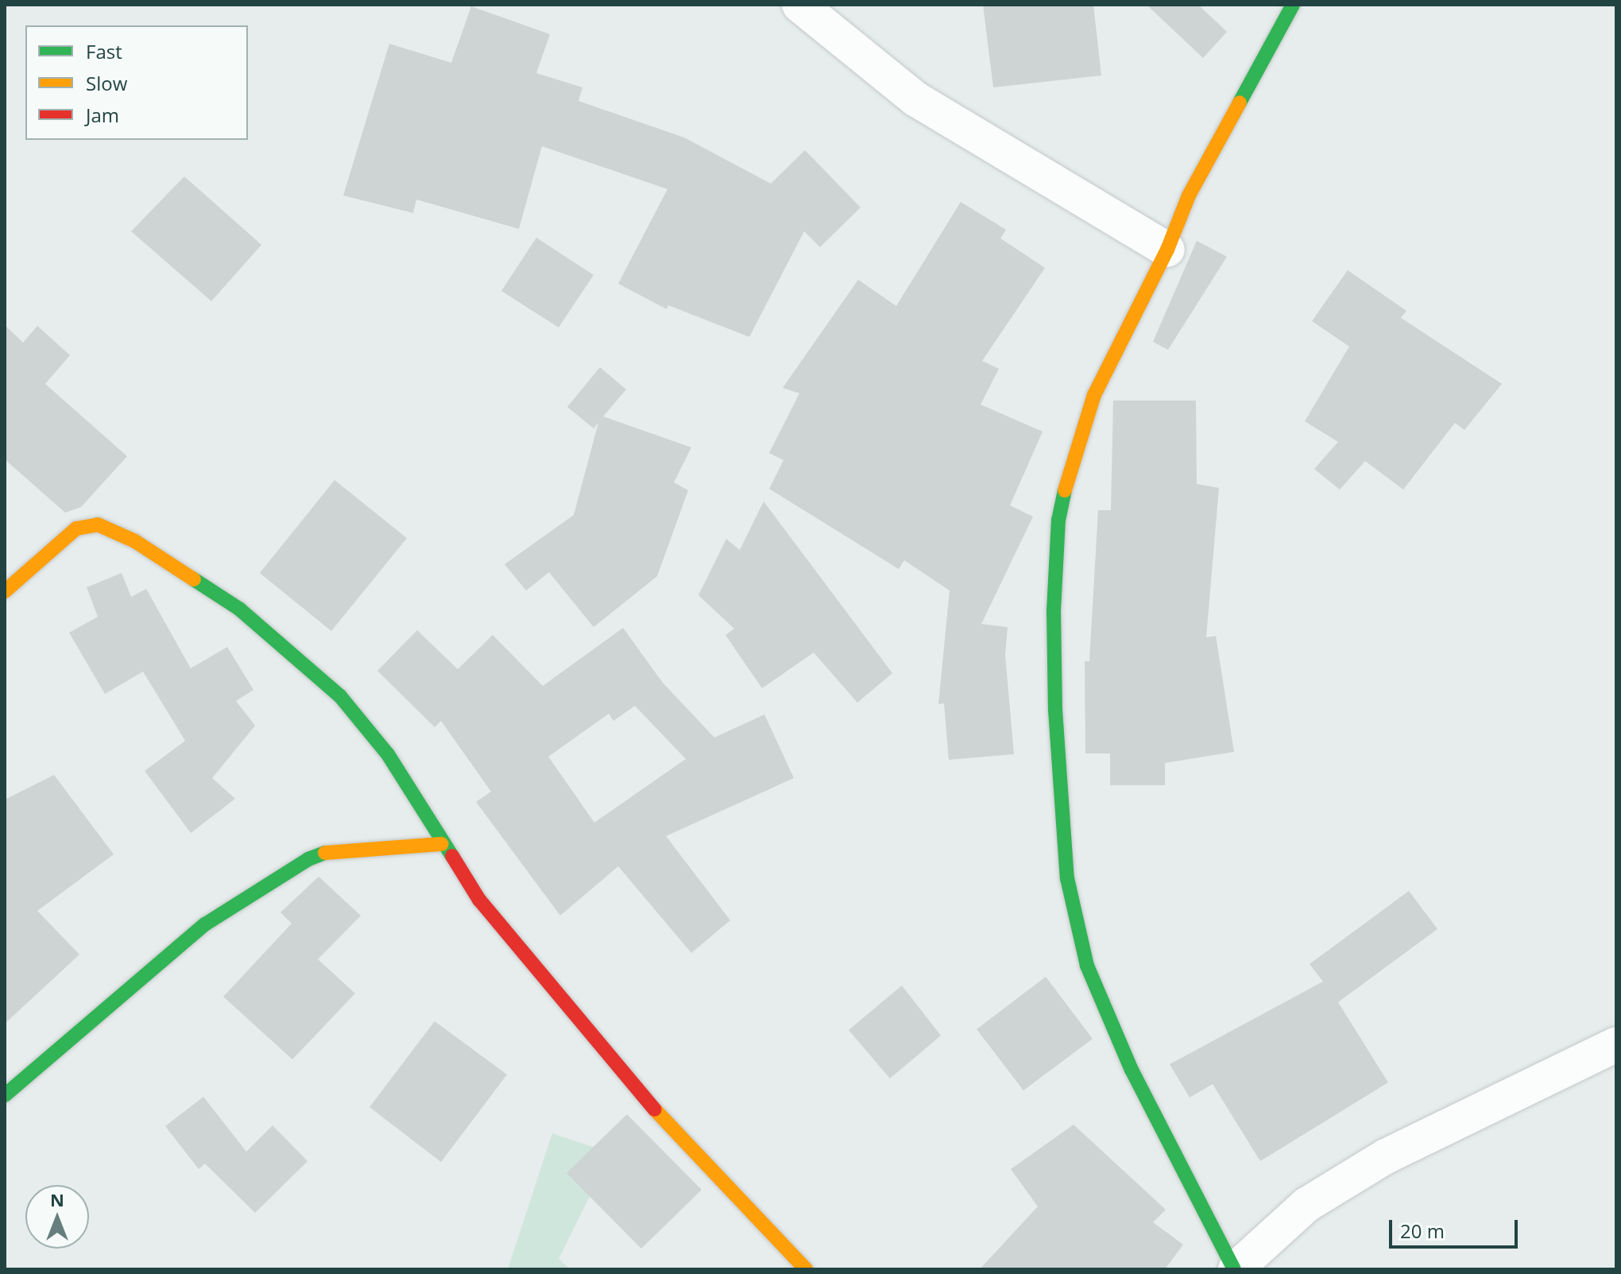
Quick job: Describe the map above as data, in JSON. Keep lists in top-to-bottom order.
{
  "legend": ["Fast", "Slow", "Jam"],
  "scale_bar": "20 m",
  "north": "top"
}
